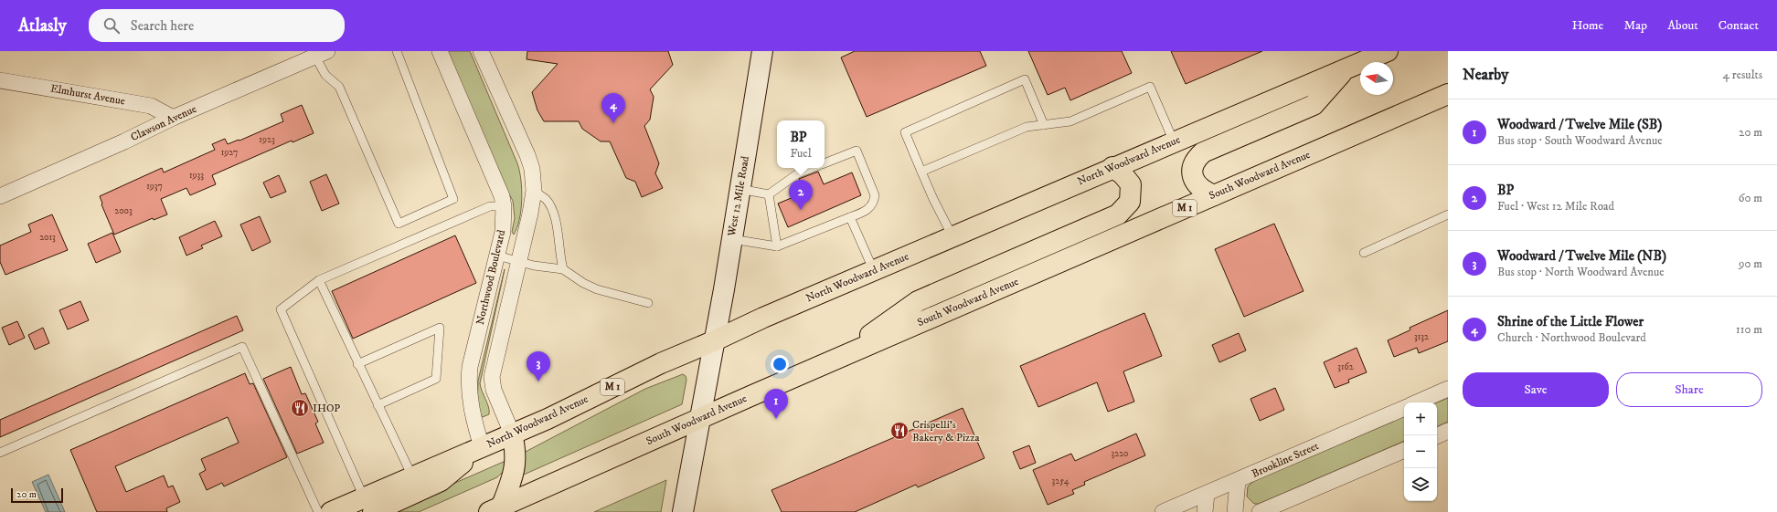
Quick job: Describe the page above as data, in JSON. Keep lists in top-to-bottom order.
{
  "streets": {
    "main road": [
      "North Woodward Avenue",
      "South Woodward Avenue",
      "West 12 Mile Road",
      "M 1"
    ],
    "street": [
      "Elmhurst Avenue",
      "Clawson Avenue",
      "Northwood Boulevard",
      "Brookline Street"
    ]
  },
  "crossings": [
    ["Elmhurst Avenue", "Clawson Avenue"],
    ["North Woodward Avenue", "West 12 Mile Road"],
    ["North Woodward Avenue", "Northwood Boulevard"],
    ["South Woodward Avenue", "West 12 Mile Road"]
  ],
  "places": {
    "restaurant": ["IHOP", "Crispelli’s Bakery & Pizza"]
  },
  "house_numbers": [
    "1923",
    "1927",
    "1933",
    "1937",
    "2003",
    "2013",
    "3132",
    "3162",
    "3220",
    "3254"
  ],
  "scale_bar": "20 m",
  "north": "left",
  "page": {
    "header": "Atlasly",
    "search": "Search here",
    "nav": [
      "Home",
      "Map",
      "About",
      "Contact"
    ],
    "heading": ["Nearby", "4 results"],
    "pins": [
      "4",
      "2",
      "3",
      "1"
    ],
    "list": [
      {
        "mark": "1",
        "name": "Woodward / Twelve Mile (SB)",
        "note": "Bus stop · South Woodward Avenue",
        "value": "20 m"
      },
      {
        "mark": "2",
        "name": "BP",
        "note": "Fuel · West 12 Mile Road",
        "value": "60 m"
      },
      {
        "mark": "3",
        "name": "Woodward / Twelve Mile (NB)",
        "note": "Bus stop · North Woodward Avenue",
        "value": "90 m"
      },
      {
        "mark": "4",
        "name": "Shrine of the Little Flower",
        "note": "Church · Northwood Boulevard",
        "value": "110 m"
      }
    ],
    "popup": ["BP", "Fuel"],
    "buttons": ["Save", "Share"],
    "map_buttons": ["+", "−"],
    "scale": "20 m"
  }
}
